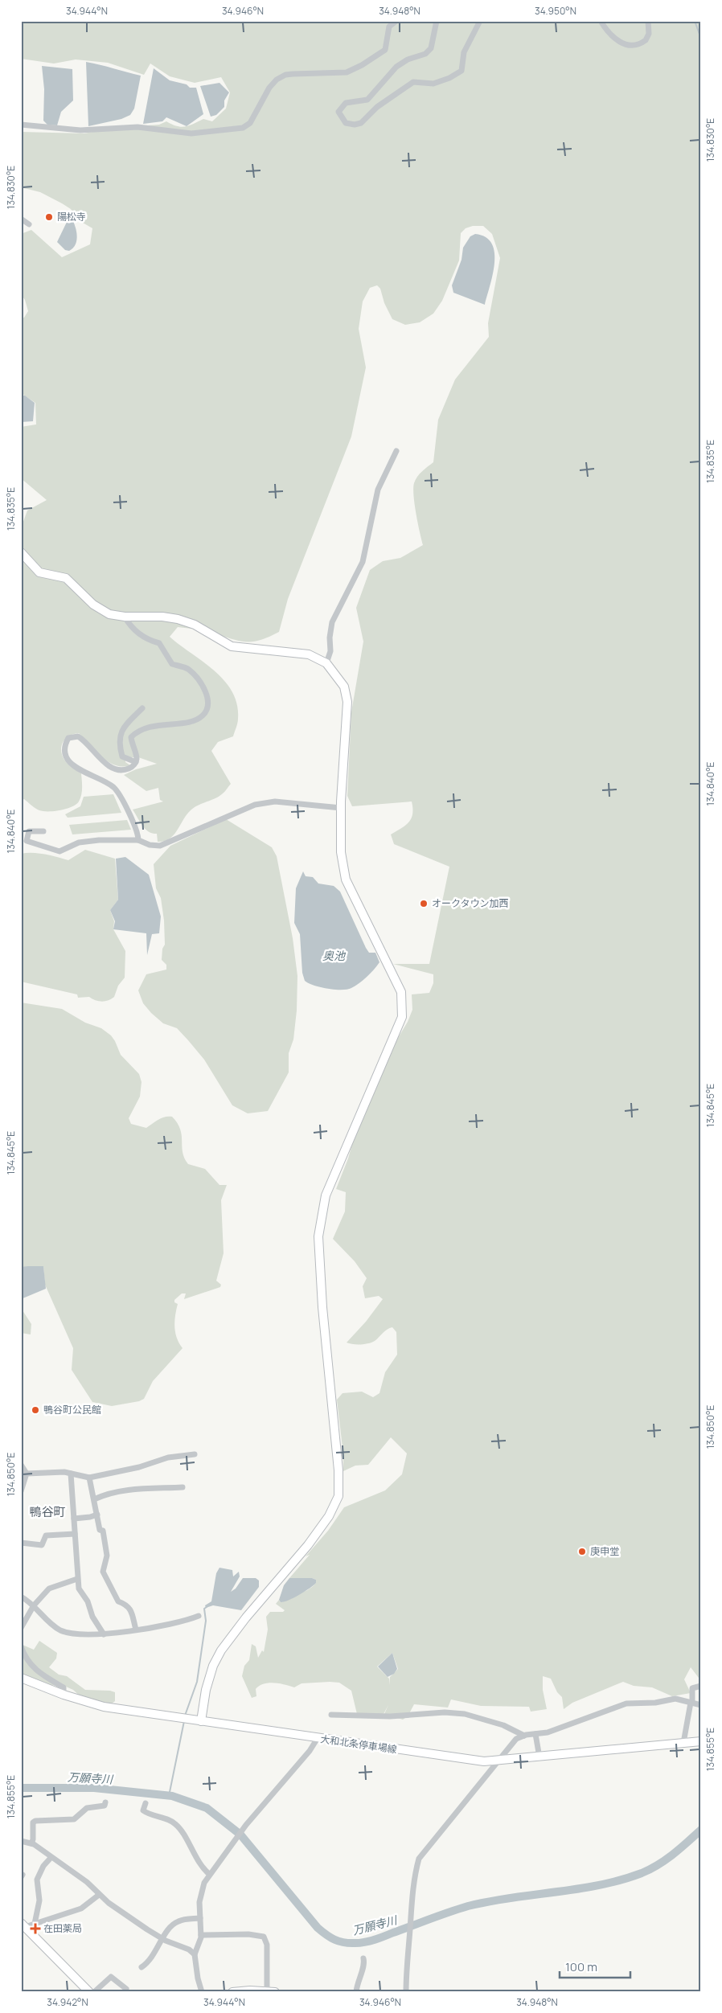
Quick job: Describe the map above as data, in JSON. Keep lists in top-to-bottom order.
{
  "streets": {
    "street": ["大和北条停車場線"]
  },
  "districts": ["鴨谷町"],
  "water": ["奥池", "万願寺川"],
  "places": {
    "other": [
      "陽松寺",
      "オークタウン加西",
      "鴨谷町公民館",
      "庚申堂"
    ],
    "health": ["在田薬局"]
  },
  "scale_bar": "100 m",
  "coordinates": [
    "34.944°N",
    "34.946°N",
    "34.948°N",
    "34.950°N",
    "134.830°E",
    "134.835°E",
    "134.840°E",
    "134.845°E",
    "134.850°E",
    "134.855°E",
    "34.942°N"
  ]
}
